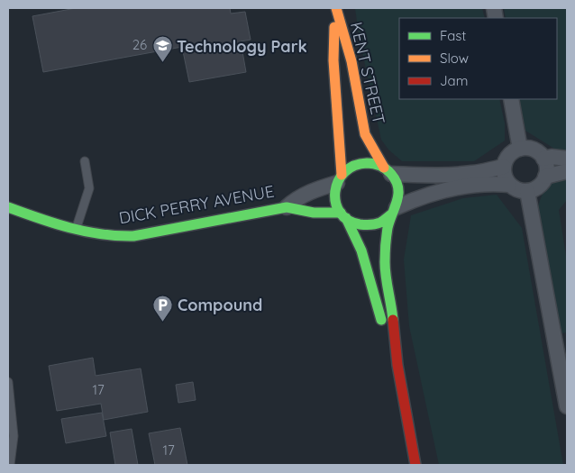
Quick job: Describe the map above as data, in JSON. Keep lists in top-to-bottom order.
{
  "streets": {
    "main road": ["KENT STREET", "DICK PERRY AVENUE"]
  },
  "crossings": [
    ["KENT STREET", "DICK PERRY AVENUE"]
  ],
  "places": {
    "school or university": ["Technology Park"],
    "parking": ["Compound"]
  },
  "house_numbers": ["26", "17", "17"],
  "legend": ["Fast", "Slow", "Jam"]
}
